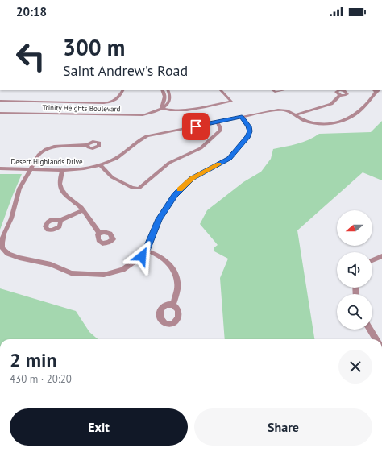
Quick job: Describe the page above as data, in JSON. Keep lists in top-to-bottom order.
{
  "streets": {
    "street": ["Trinity Heights Boulevard", "Desert Highlands Drive"]
  },
  "north": "left",
  "page": {
    "status": "20:18",
    "turn": ["300 m", "Saint Andrew's Road"],
    "heading": ["2 min", "430 m · 20:20"],
    "buttons": ["Exit", "Share"]
  }
}
